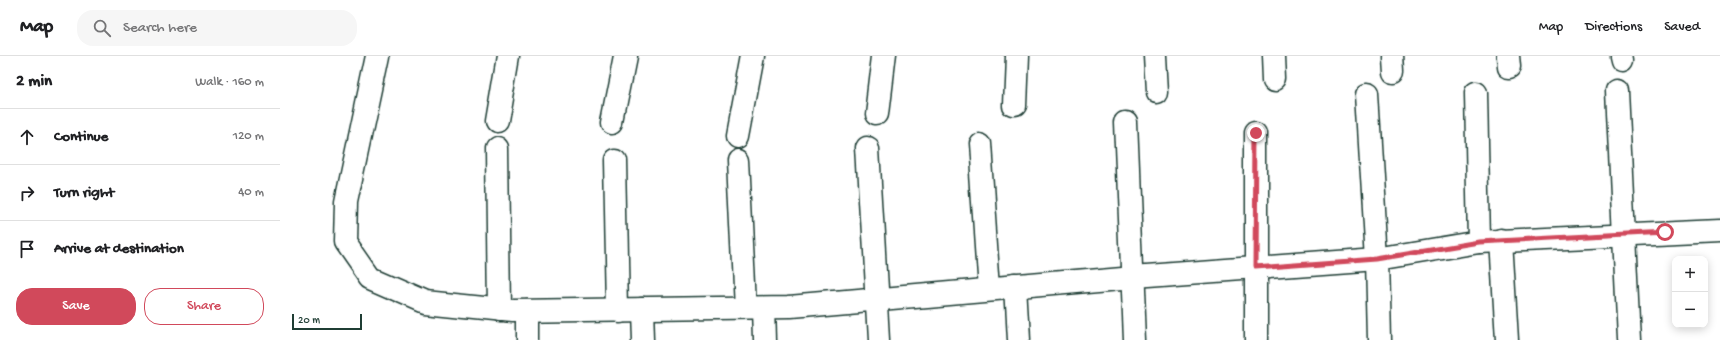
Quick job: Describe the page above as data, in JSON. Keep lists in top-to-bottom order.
{
  "scale_bar": "20 m",
  "page": {
    "header": "Map",
    "search": "Search here",
    "nav": ["Map", "Directions", "Saved"],
    "heading": ["2 min", "Walk · 160 m"],
    "list": [
      ["Continue", "120 m"],
      ["Turn right", "40 m"],
      "Arrive at destination"
    ],
    "map_buttons": ["+", "−"],
    "buttons": ["Save", "Share"],
    "scale": "20 m"
  }
}
